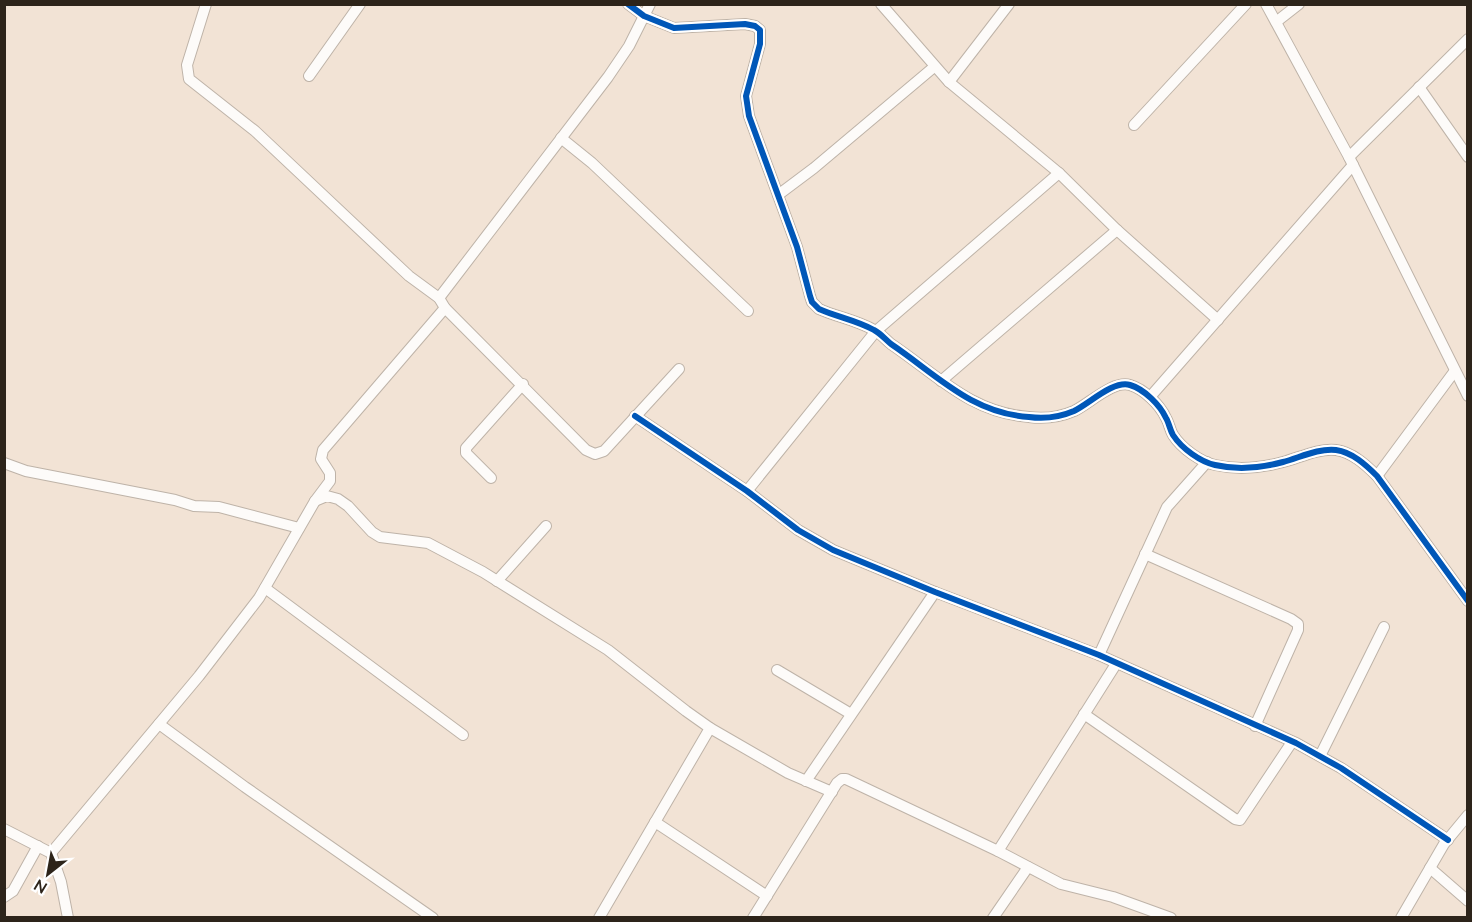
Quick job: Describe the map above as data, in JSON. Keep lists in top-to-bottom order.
{
  "north": "bottom left"
}
